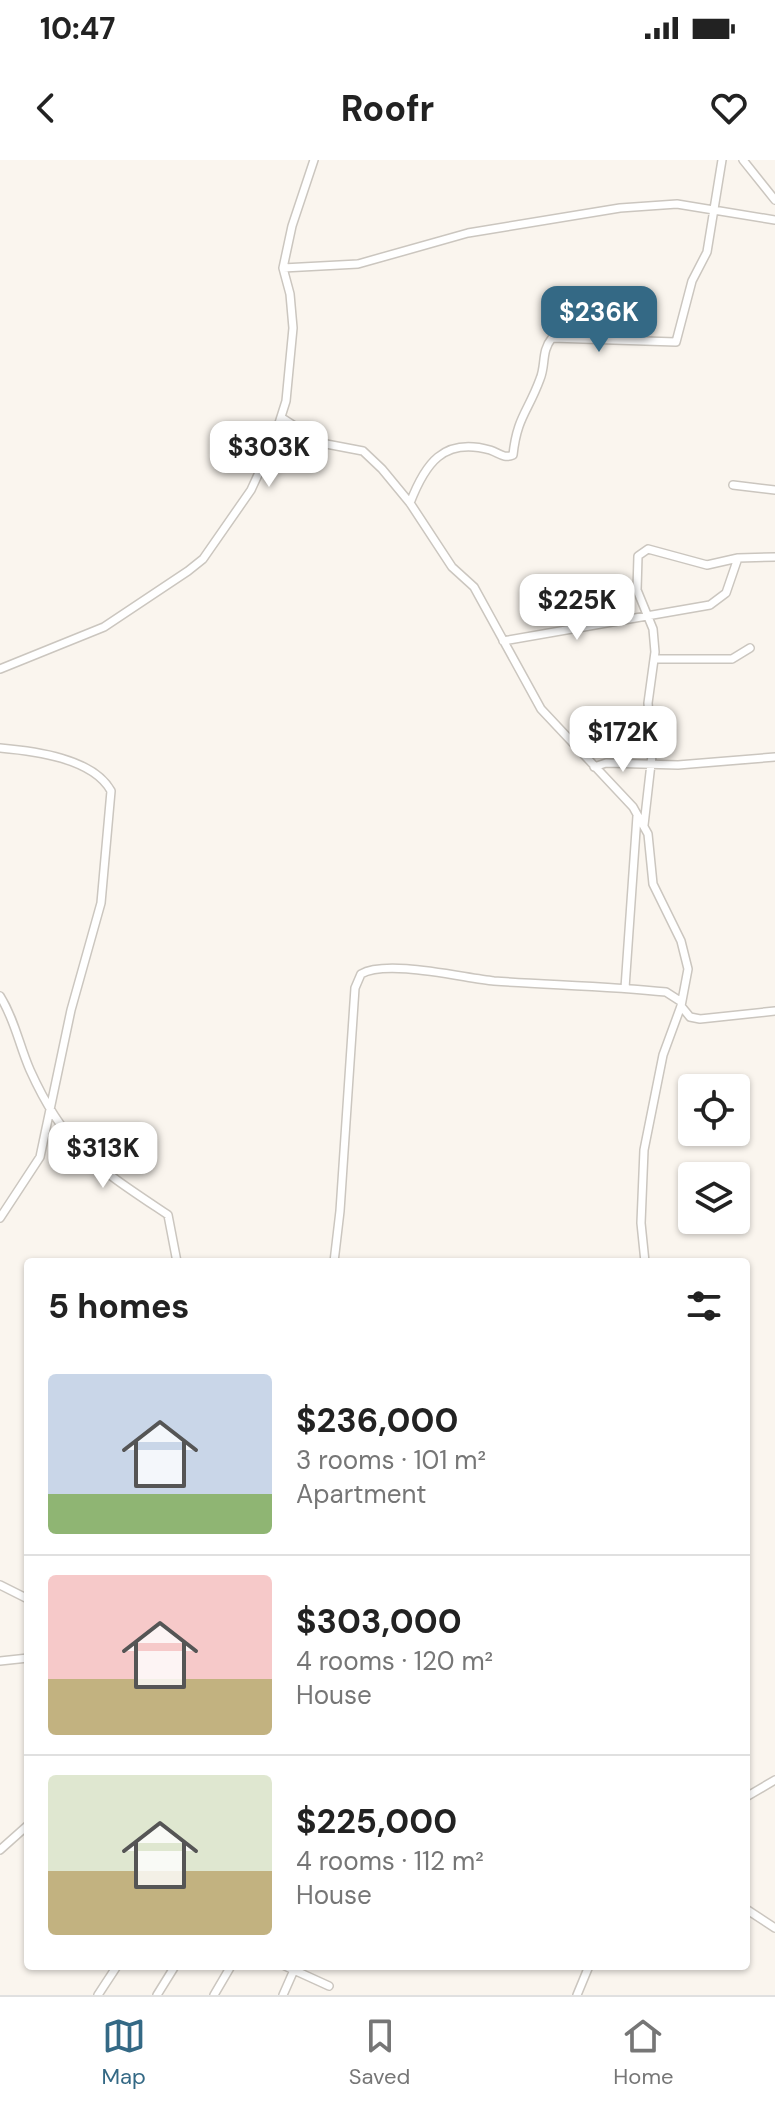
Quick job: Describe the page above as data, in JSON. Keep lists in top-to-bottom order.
{
  "page": {
    "status": "10:47",
    "header": "Roofr",
    "price": [
      "$236K",
      "$303K",
      "$225K",
      "$172K",
      "$313K"
    ],
    "heading": "5 homes",
    "list": [
      {
        "name": "$236,000",
        "note": "3 rooms · 101 m² · Apartment"
      },
      {
        "name": "$303,000",
        "note": "4 rooms · 120 m² · House"
      },
      {
        "name": "$225,000",
        "note": "4 rooms · 112 m² · House"
      }
    ],
    "tabs": ["Map", "Saved", "Home"]
  }
}
